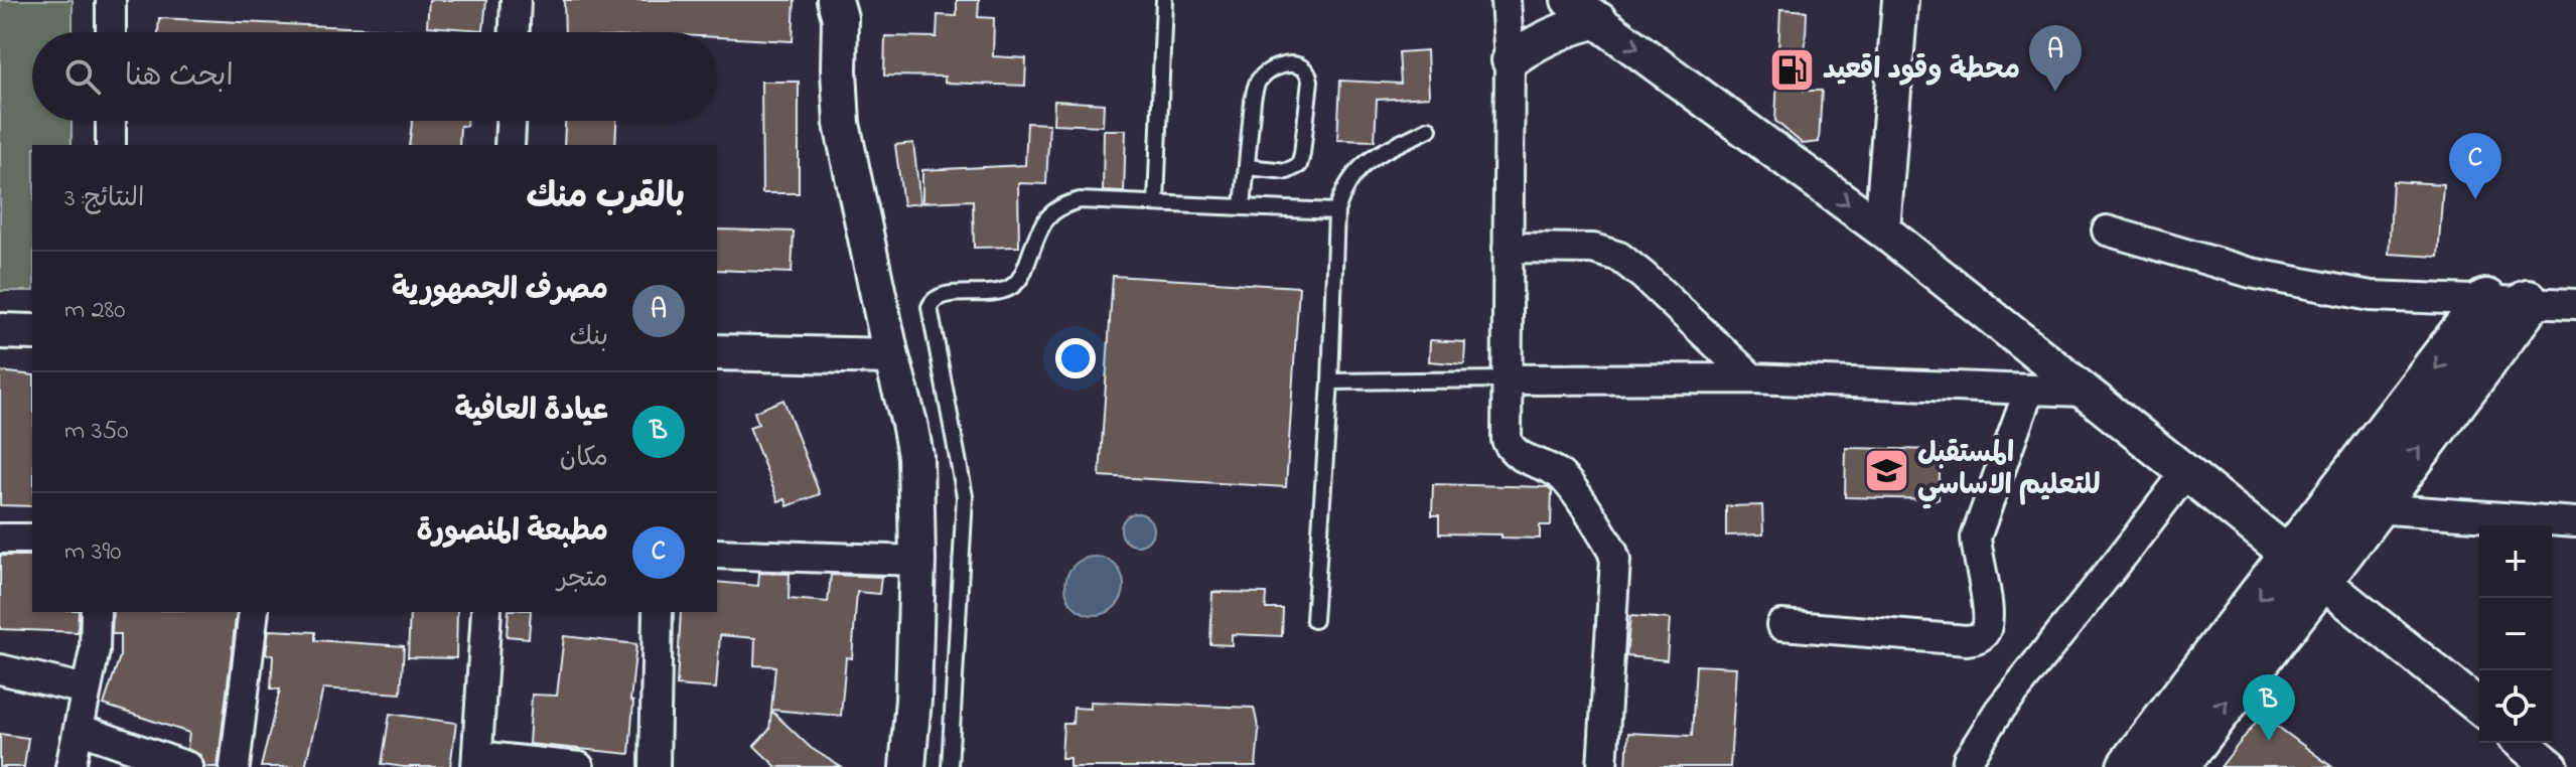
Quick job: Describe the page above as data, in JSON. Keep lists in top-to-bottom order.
{
  "places": {
    "fuel station": ["محطة وقود اقعيد"],
    "school or university": ["المستقبل للتعليم الاساسي"]
  },
  "page": {
    "pins": ["A", "C", "B"],
    "search": "ابحث هنا",
    "heading": ["بالقرب منك", "النتائج: 3"],
    "list": [
      {
        "mark": "A",
        "name": "مصرف الجمهورية",
        "note": "بنك",
        "value": "280 m"
      },
      {
        "mark": "B",
        "name": "عيادة العافية",
        "note": "مكان",
        "value": "350 m"
      },
      {
        "mark": "C",
        "name": "مطبعة المنصورة",
        "note": "متجر",
        "value": "390 m"
      }
    ],
    "map_buttons": ["+", "−"]
  }
}
